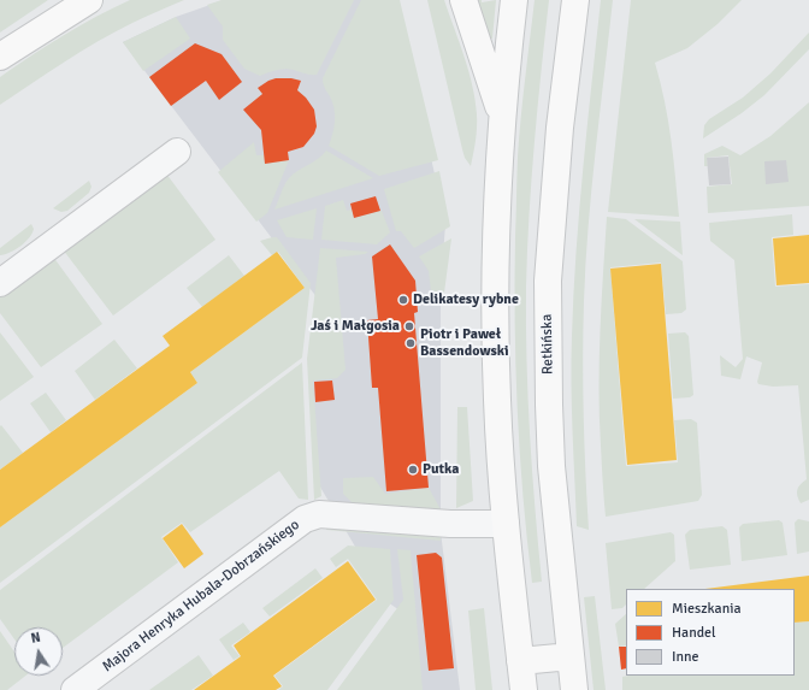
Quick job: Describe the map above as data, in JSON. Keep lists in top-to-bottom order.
{
  "streets": {
    "street": ["Retkińska", "Majora Henryka Hubala-Dobrzańskiego"]
  },
  "places": [
    "Delikatesy rybne",
    "Jaś i Małgosia",
    "Piotr i Paweł Bassendowski",
    "Putka"
  ],
  "legend": ["Mieszkania", "Handel", "Inne"],
  "north": "top"
}
